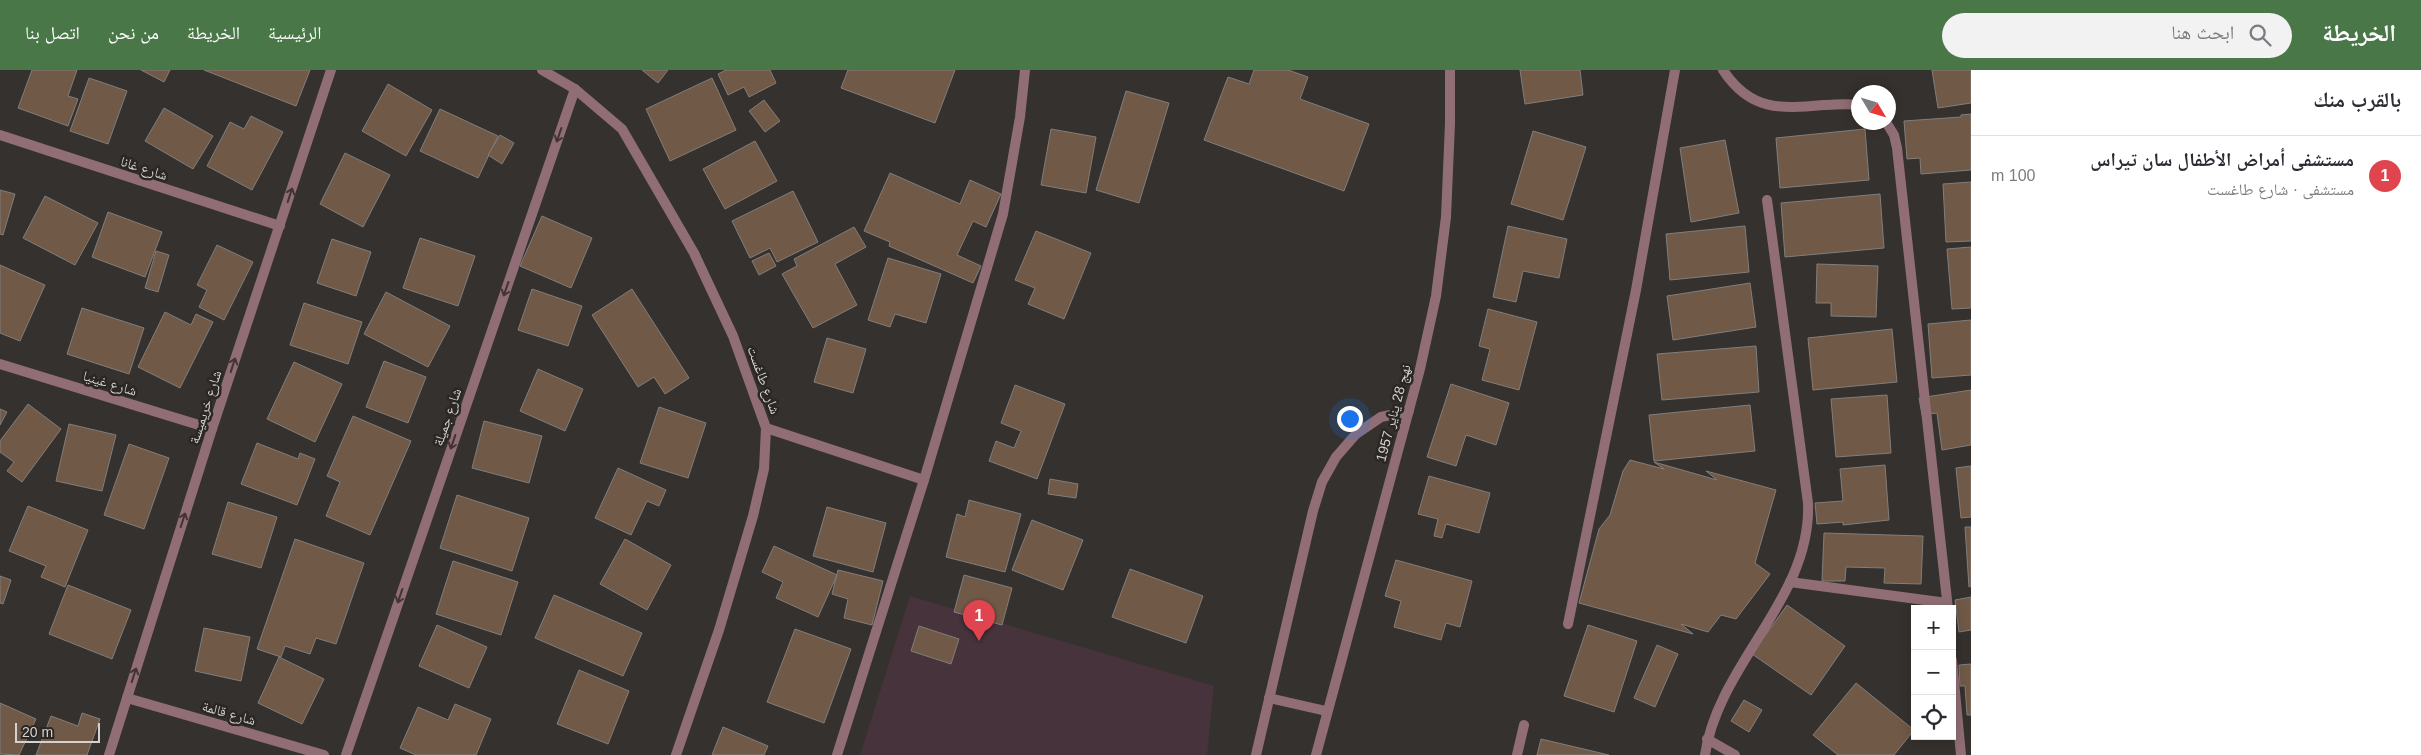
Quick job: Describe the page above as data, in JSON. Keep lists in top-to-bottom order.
{
  "streets": {
    "street": [
      "شارع غانا",
      "شارع طاغست",
      "شارع غينيا",
      "شارع خريميسة",
      "نهج 28 يناير 1957",
      "شارع جميلة",
      "شارع قالمة"
    ]
  },
  "crossings": [
    ["شارع غانا", "شارع خريميسة"],
    ["شارع طاغست", "شارع جميلة"],
    ["شارع غينيا", "شارع خريميسة"],
    ["شارع خريميسة", "شارع قالمة"]
  ],
  "one_way": ["شارع خريميسة", "شارع جميلة"],
  "scale_bar": "20 m",
  "north": "bottom right",
  "page": {
    "header": "الخريطة",
    "search": "ابحث هنا",
    "nav": [
      "الرئيسية",
      "الخريطة",
      "من نحن",
      "اتصل بنا"
    ],
    "heading": "بالقرب منك",
    "list": [
      {
        "mark": "1",
        "name": "مستشفى أمراض الأطفال سان تيراس",
        "note": "مستشفى · شارع طاغست",
        "value": "100 m"
      }
    ],
    "pins": "1",
    "map_buttons": ["+", "−"],
    "scale": "20 m"
  }
}
